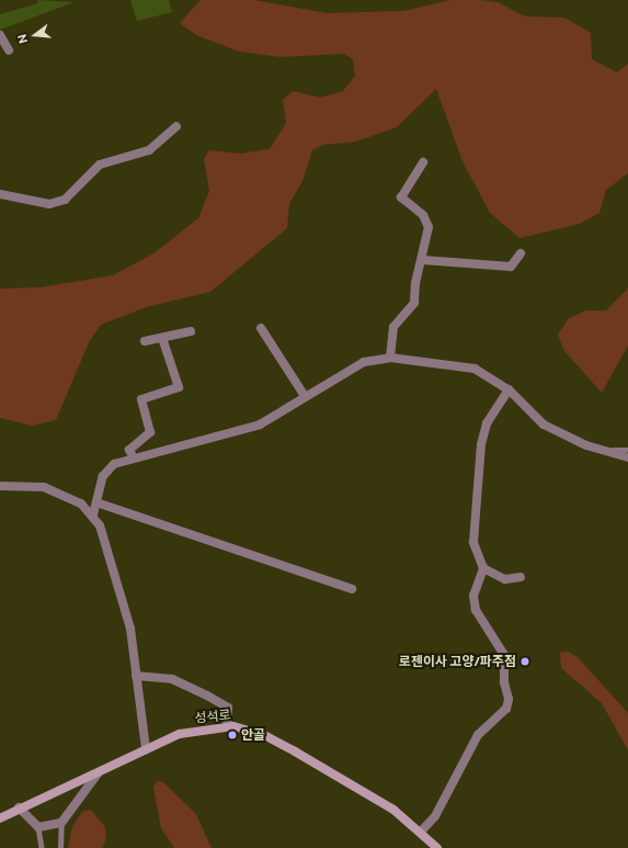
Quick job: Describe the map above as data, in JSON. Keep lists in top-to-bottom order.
{
  "streets": {
    "street": ["성석로"]
  },
  "places": ["로젠이사 고양/파주점", "안골"],
  "north": "left"
}
